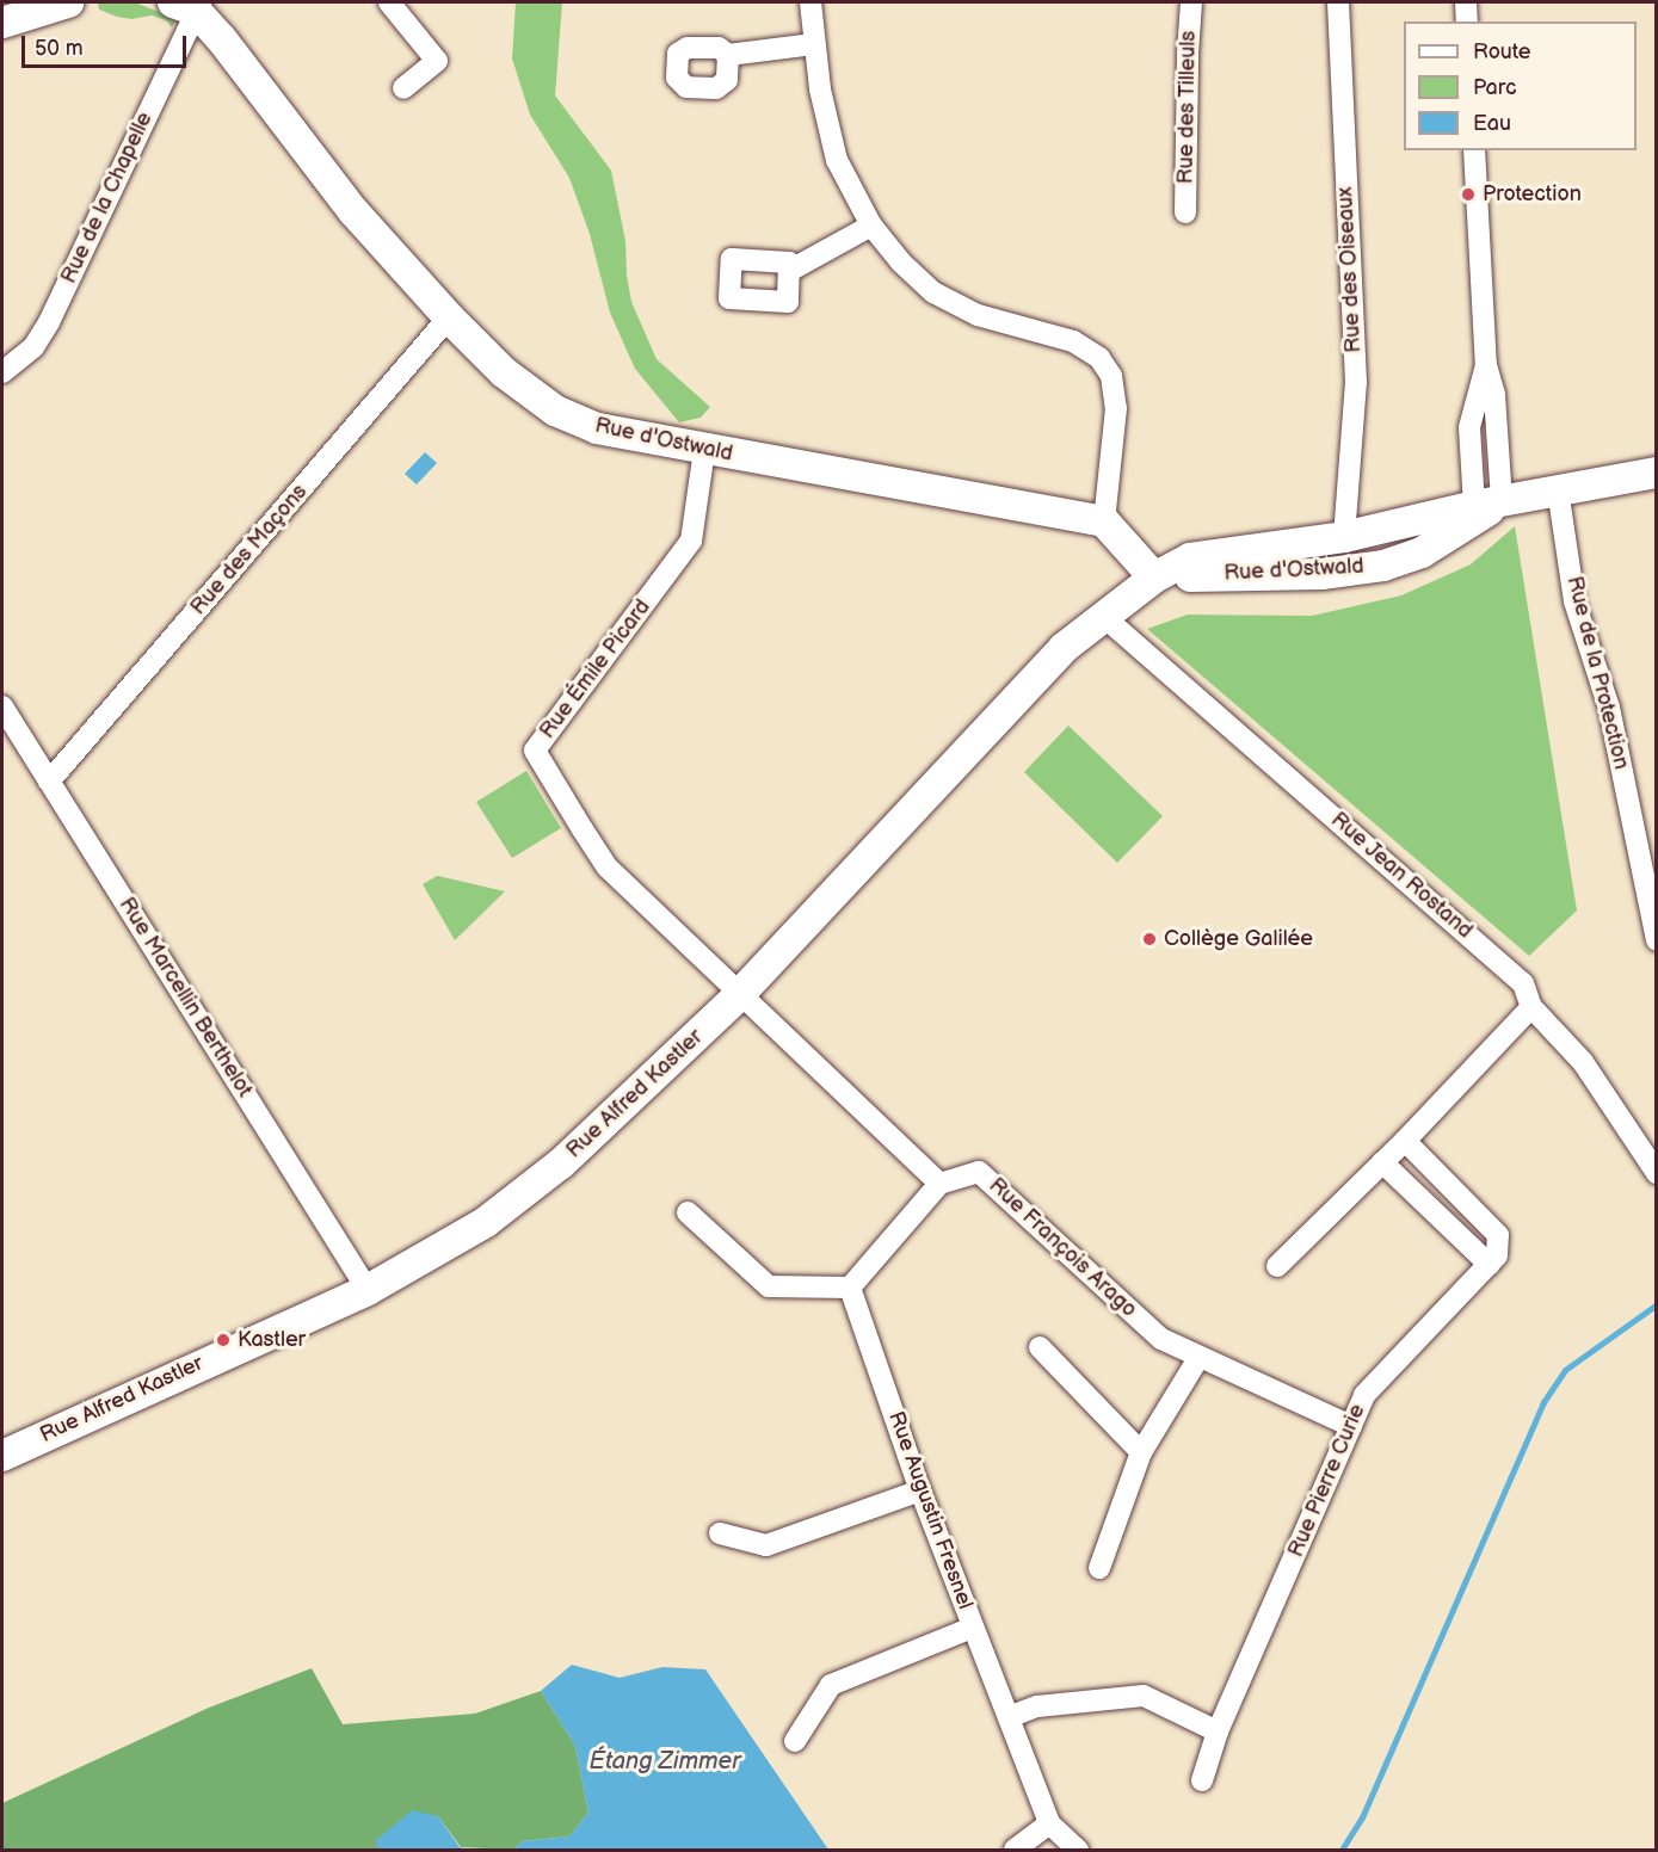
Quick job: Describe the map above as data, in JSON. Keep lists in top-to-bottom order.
{
  "streets": {
    "main road": ["Rue d'Ostwald", "Rue Alfred Kastler"],
    "street": [
      "Rue des Tilleuls",
      "Rue de la Chapelle",
      "Rue des Oiseaux",
      "Rue des Maçons",
      "Rue Émile Picard",
      "Rue de la Protection",
      "Rue Jean Rostand",
      "Rue Marcellin Berthelot",
      "Rue François Arago",
      "Rue Pierre Curie",
      "Rue Augustin Fresnel"
    ]
  },
  "crossings": [
    ["Rue de la Chapelle", "Rue d'Ostwald"],
    ["Rue des Oiseaux", "Rue d'Ostwald"],
    ["Rue d'Ostwald", "Rue des Maçons"],
    ["Rue d'Ostwald", "Rue Émile Picard"],
    ["Rue d'Ostwald", "Rue de la Protection"],
    ["Rue d'Ostwald", "Rue Alfred Kastler"],
    ["Rue des Maçons", "Rue Marcellin Berthelot"],
    ["Rue Émile Picard", "Rue Alfred Kastler"],
    ["Rue Jean Rostand", "Rue Alfred Kastler"],
    ["Rue Marcellin Berthelot", "Rue Alfred Kastler"],
    ["Rue François Arago", "Rue Pierre Curie"]
  ],
  "water": ["Étang Zimmer"],
  "places": ["Protection", "Collège Galilée", "Kastler"],
  "legend": ["Route", "Parc", "Eau"],
  "scale_bar": "50 m"
}
